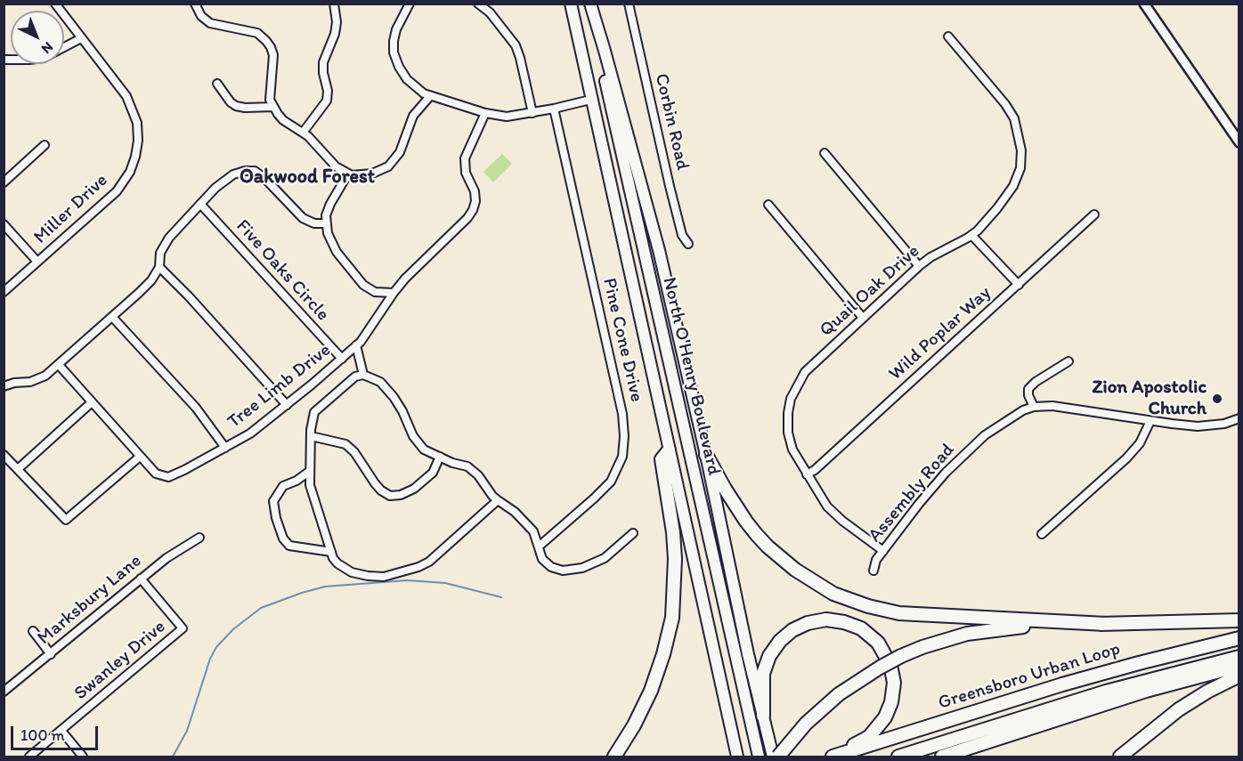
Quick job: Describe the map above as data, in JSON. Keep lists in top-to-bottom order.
{
  "streets": {
    "highway": ["North O'Henry Boulevard", "Greensboro Urban Loop"],
    "street": [
      "Corbin Road",
      "Miller Drive",
      "Five Oaks Circle",
      "Quail Oak Drive",
      "Wild Poplar Way",
      "Pine Cone Drive",
      "Tree Limb Drive",
      "Assembly Road",
      "Marksbury Lane",
      "Swanley Drive"
    ]
  },
  "crossings": [
    ["Five Oaks Circle", "Tree Limb Drive"],
    ["Quail Oak Drive", "Wild Poplar Way"],
    ["Quail Oak Drive", "Assembly Road"],
    ["Marksbury Lane", "Swanley Drive"]
  ],
  "districts": ["Oakwood Forest"],
  "places": ["Zion Apostolic Church"],
  "scale_bar": "100 m",
  "north": "bottom right"
}
